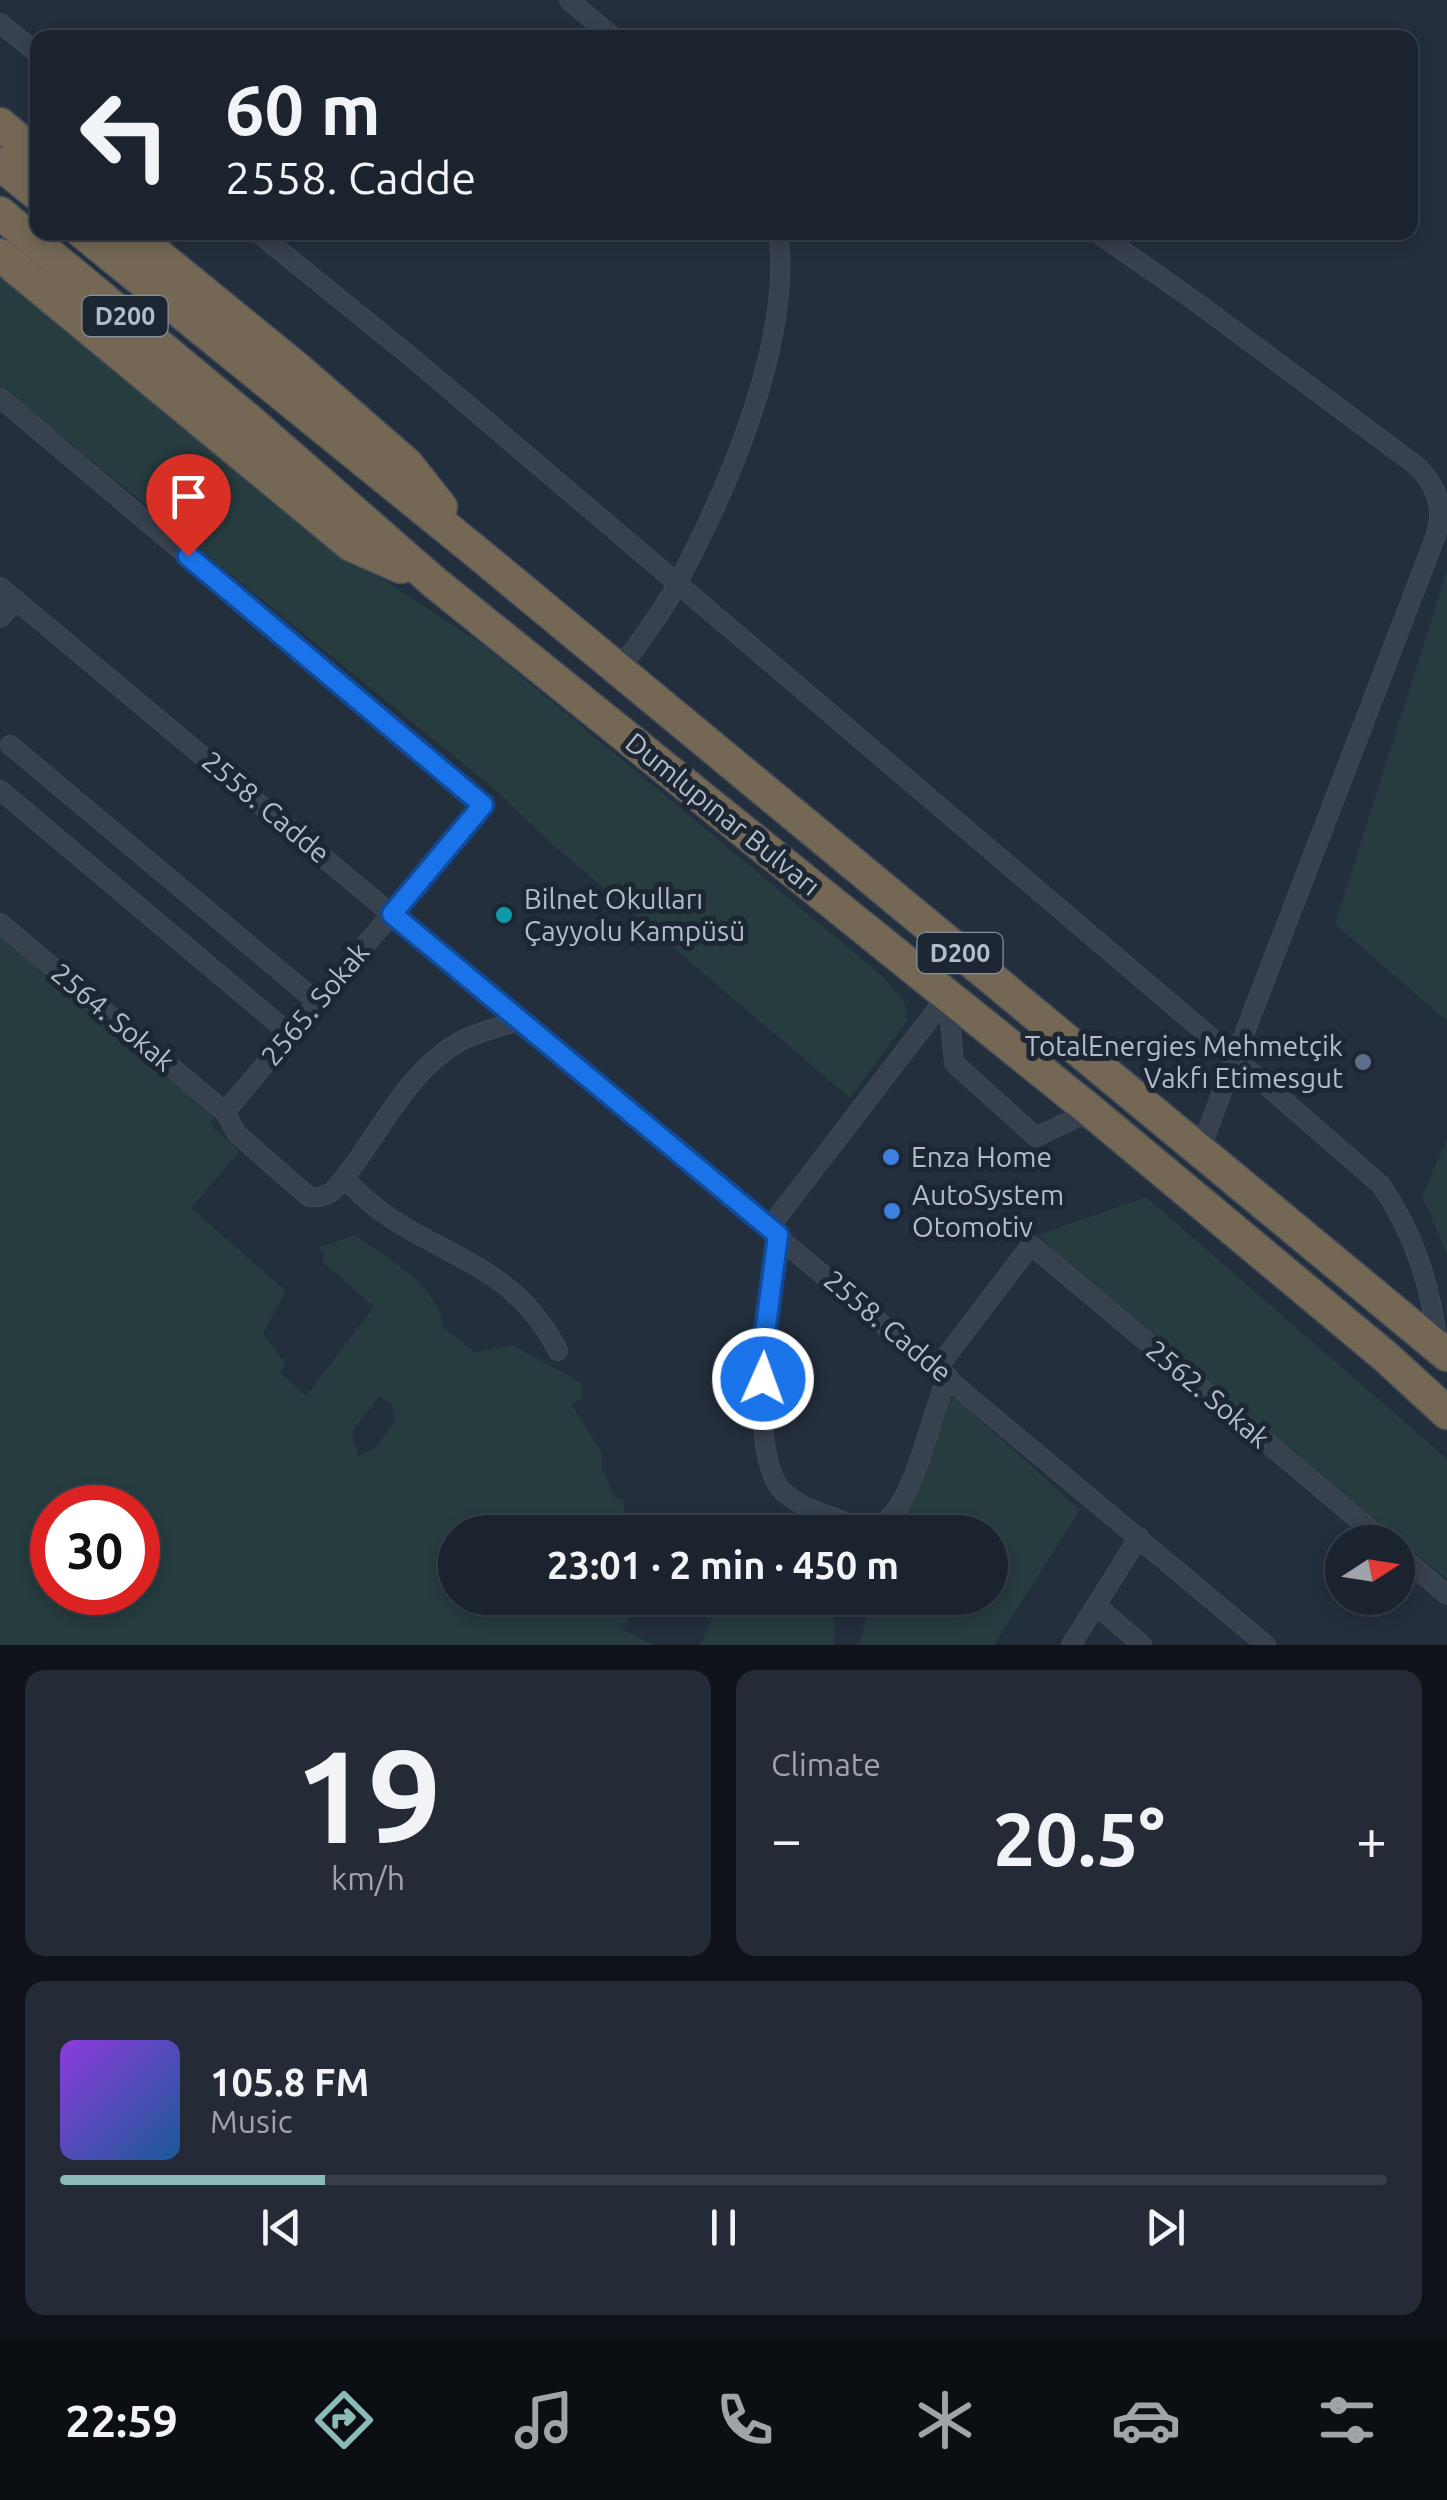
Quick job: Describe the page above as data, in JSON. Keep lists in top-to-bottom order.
{
  "streets": {
    "highway": ["D200", "Dumlupınar Bulvarı"],
    "street": [
      "2558. Cadde",
      "2565. Sokak",
      "2564. Sokak",
      "2562. Sokak"
    ]
  },
  "crossings": [
    ["2558. Cadde", "2565. Sokak"],
    ["2558. Cadde", "2562. Sokak"],
    ["2565. Sokak", "2564. Sokak"]
  ],
  "places": [
    "Bilnet Okulları Çayyolu Kampüsü",
    "TotalEnergies Mehmetçik Vakfı Etimesgut",
    "Enza Home",
    "AutoSystem Otomotiv"
  ],
  "north": "right",
  "page": {
    "turn": ["60 m", "2558. Cadde"],
    "limit": "30",
    "trip": "23:01 · 2 min · 450 m",
    "tile": [
      ["19", "km/h"],
      "Climate"
    ],
    "heat": ["−", "20.5°", "+"],
    "song": ["105.8 FM", "Music"],
    "tabs": "22:59"
  }
}
